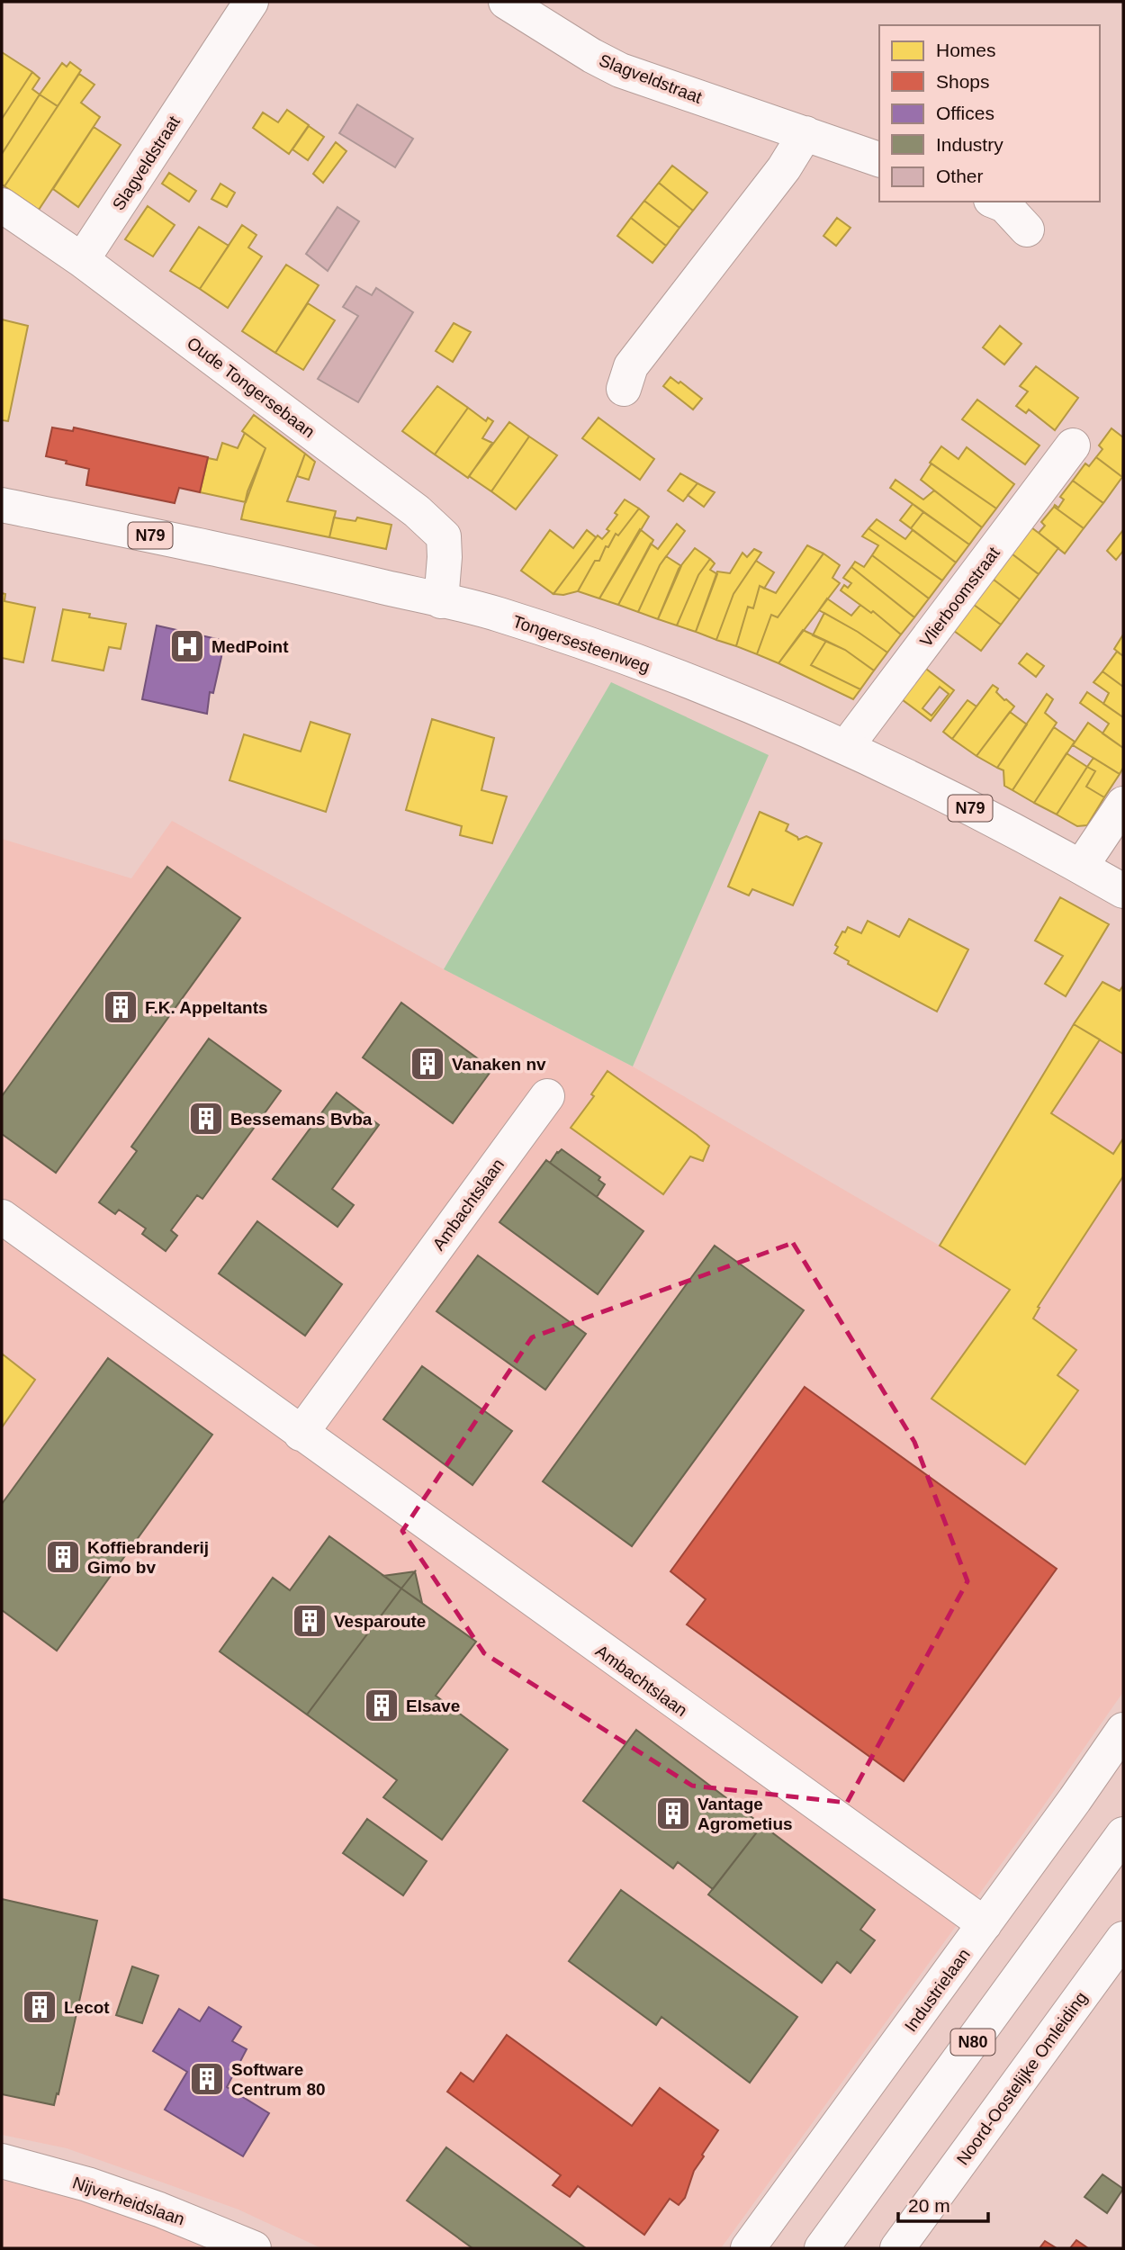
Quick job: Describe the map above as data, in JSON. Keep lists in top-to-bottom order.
{
  "streets": {
    "street": [
      "Slagveldstraat",
      "Oude Tongersebaan",
      "N79",
      "Vlierboomstraat",
      "Tongersesteenweg",
      "Ambachtslaan",
      "Industrielaan",
      "N80",
      "Noord-Oostelijke Omleiding",
      "Nijverheidslaan"
    ]
  },
  "crossings": [
    ["Slagveldstraat", "Oude Tongersebaan"],
    ["Oude Tongersebaan", "Tongersesteenweg"],
    ["Vlierboomstraat", "Tongersesteenweg"],
    ["Ambachtslaan", "Industrielaan"]
  ],
  "places": {
    "hospital": ["MedPoint"],
    "building": [
      "F.K. Appeltants",
      "Vanaken nv",
      "Bessemans Bvba",
      "Koffiebranderij Gimo bv",
      "Vesparoute",
      "Elsave",
      "Vantage Agrometius",
      "Lecot",
      "Software Centrum 80"
    ]
  },
  "legend": [
    "Homes",
    "Shops",
    "Offices",
    "Industry",
    "Other"
  ],
  "scale_bar": "20 m"
}
